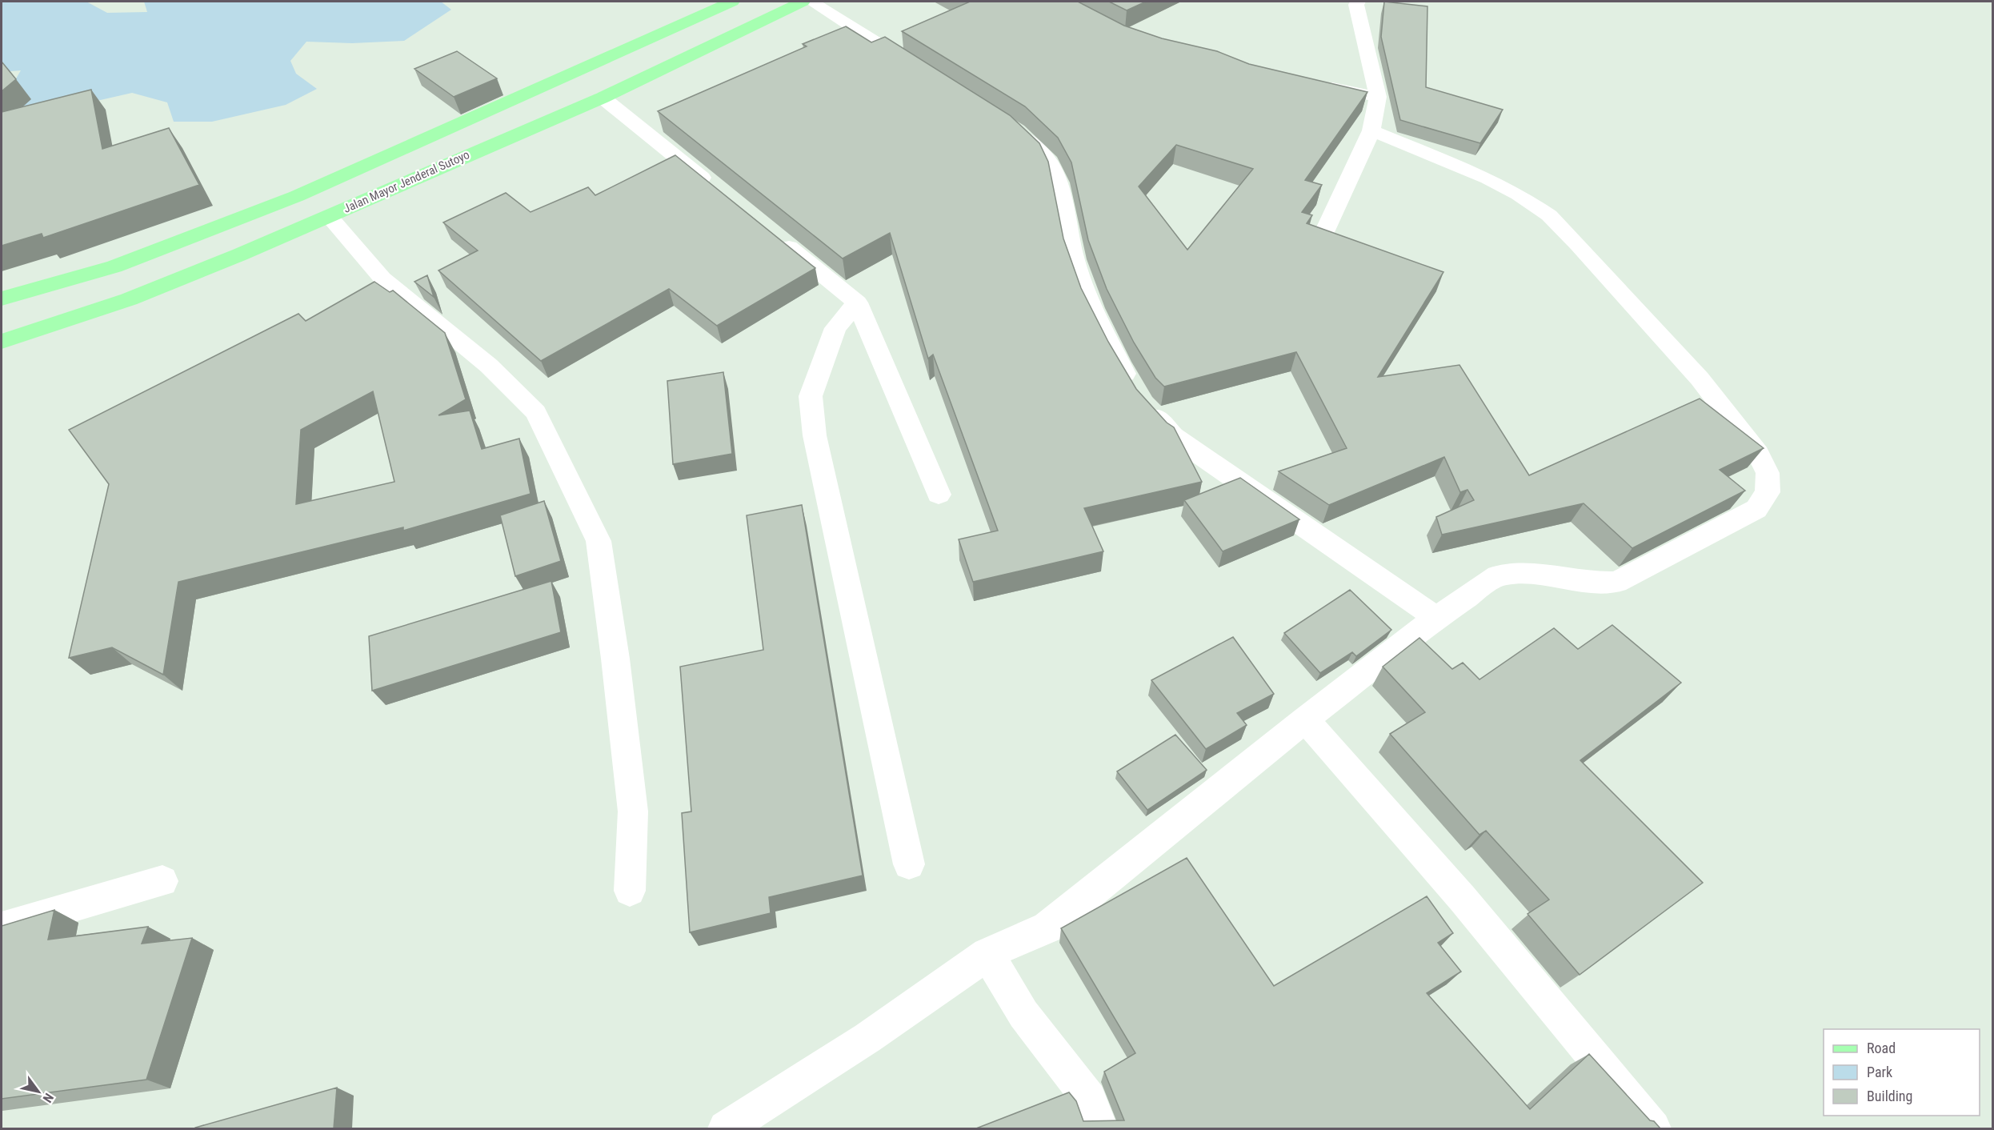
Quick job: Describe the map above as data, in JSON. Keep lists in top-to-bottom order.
{
  "streets": {
    "main road": ["Jalan Mayor Jenderal Sutoyo"]
  },
  "legend": ["Road", "Park", "Building"],
  "north": "bottom right"
}
